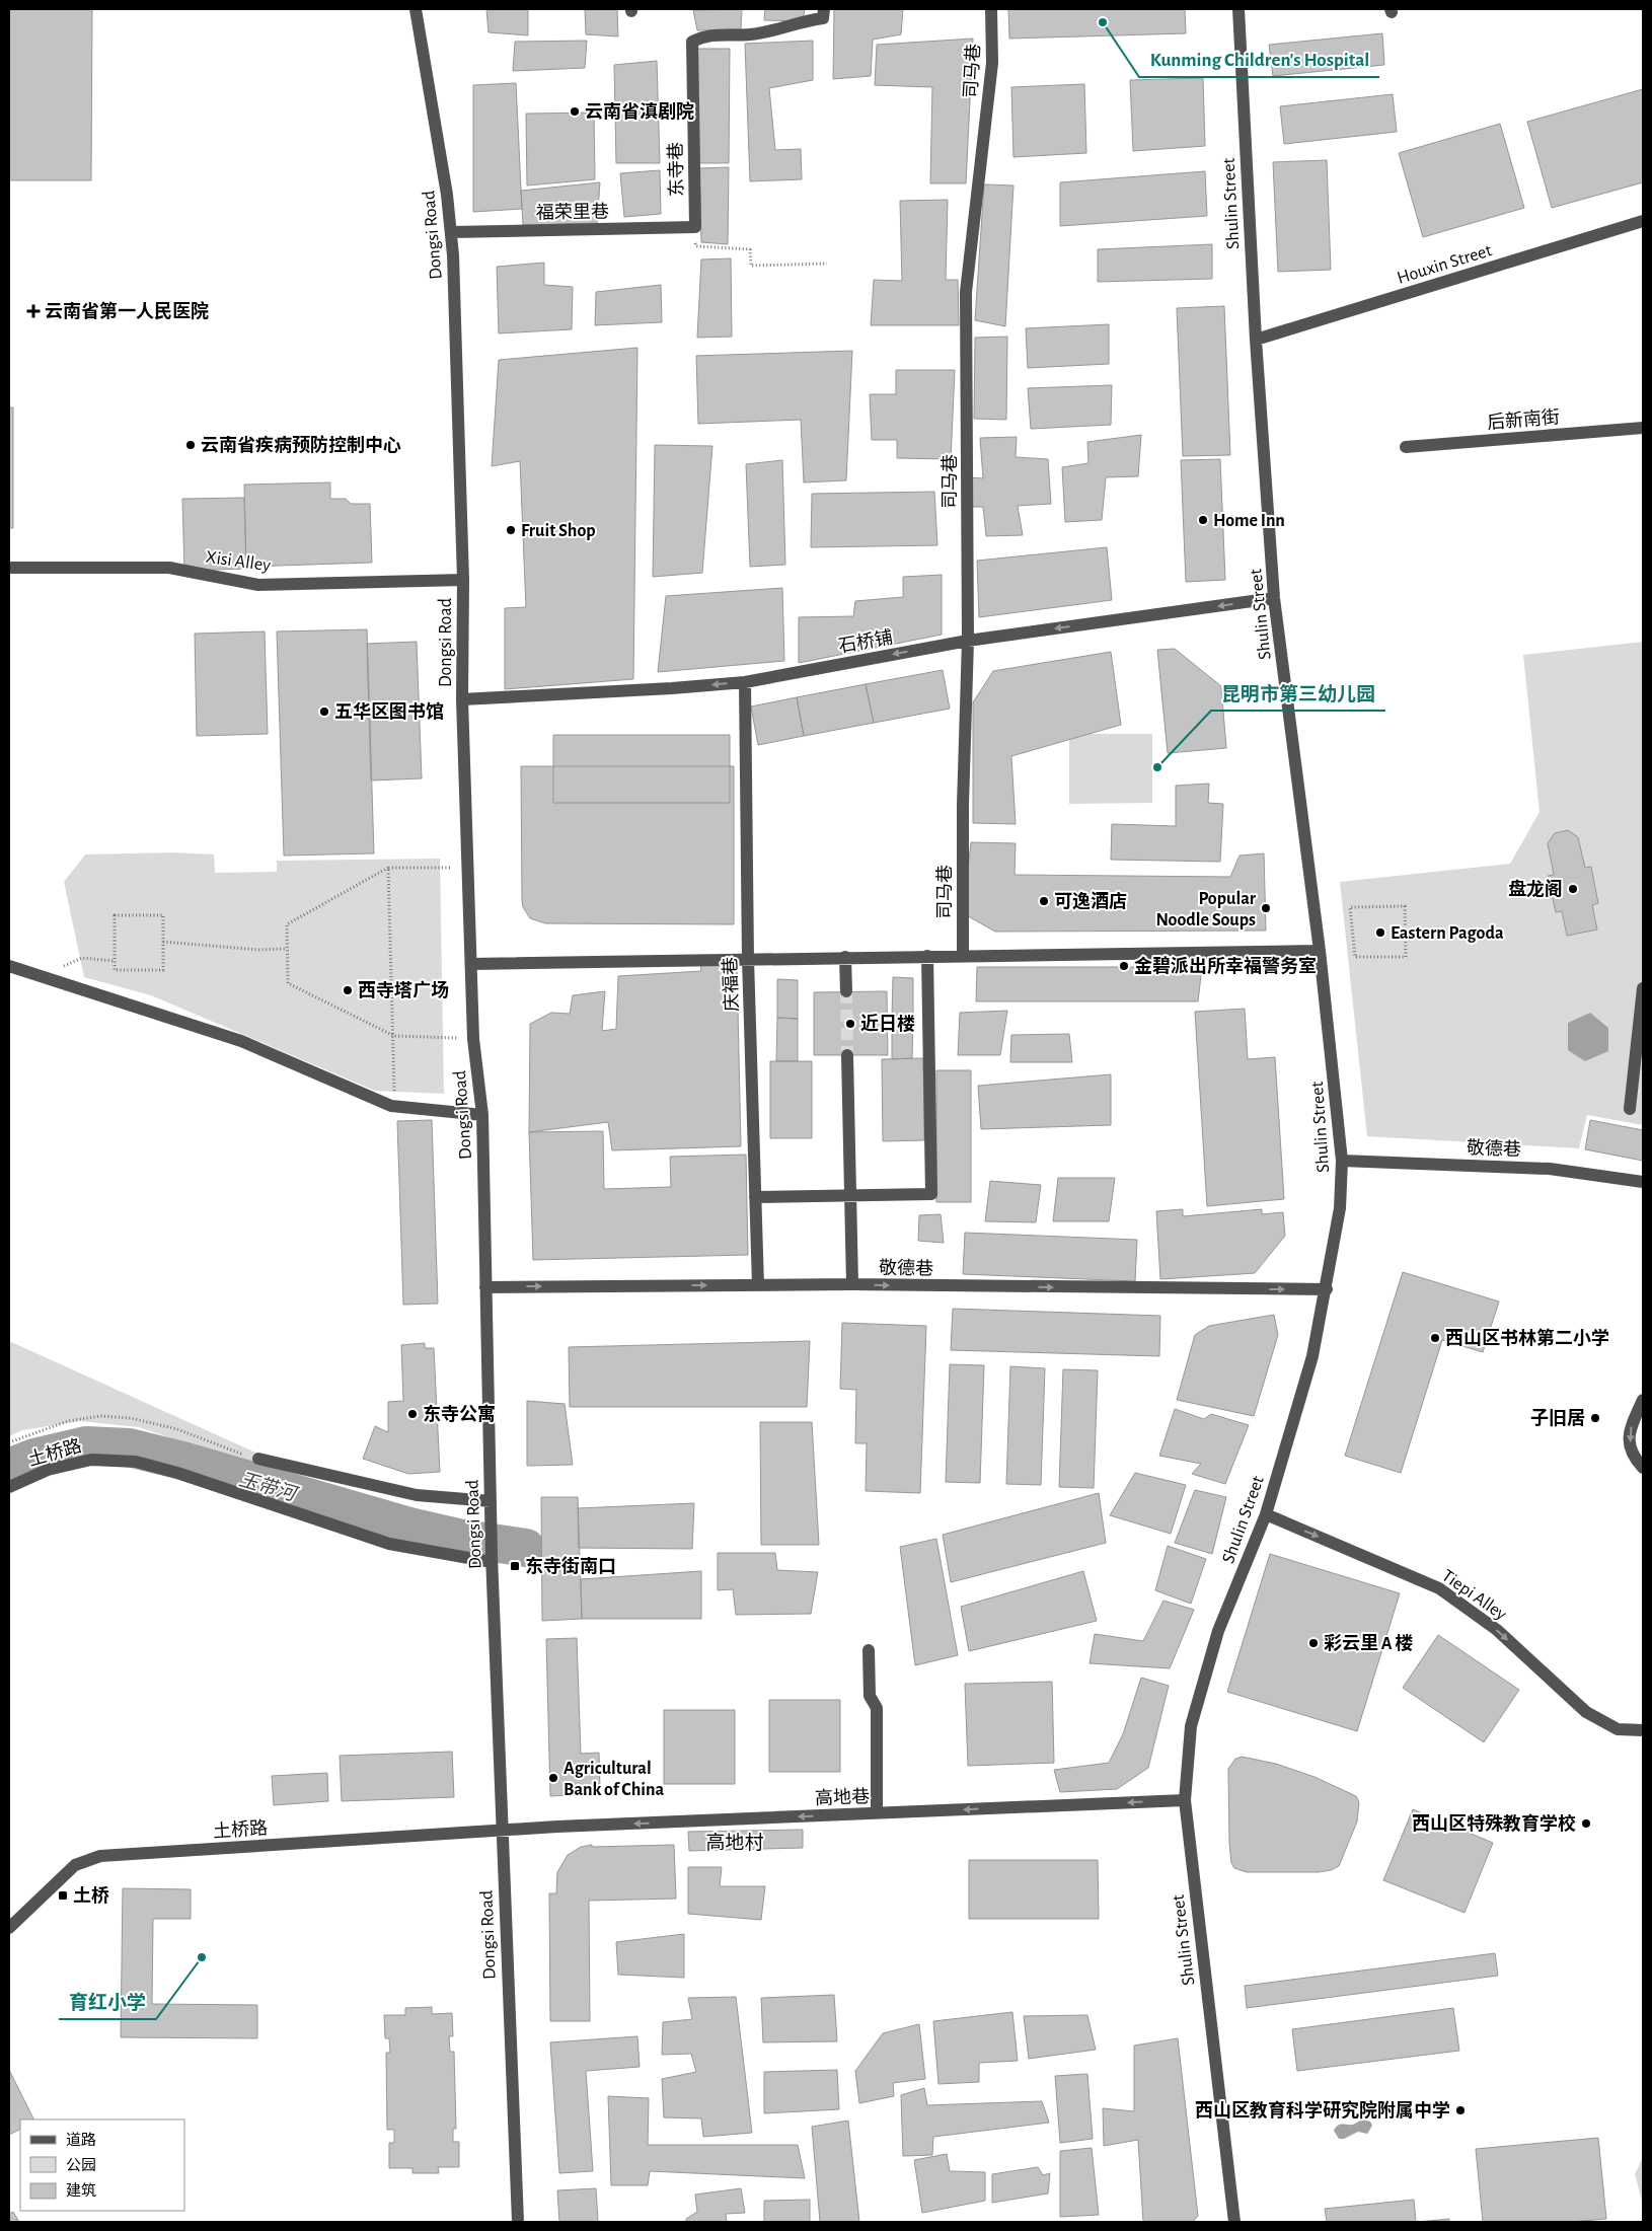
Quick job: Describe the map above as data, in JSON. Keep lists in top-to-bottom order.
{
  "streets": {
    "street": [
      "司马巷",
      "东寺巷",
      "Shulin Street",
      "福荣里巷",
      "Dongsi Road",
      "Houxin Street",
      "后新南街",
      "Xisi Alley",
      "石桥铺",
      "庆福巷",
      "敬德巷",
      "土桥路",
      "Tiepi Alley",
      "高地巷"
    ]
  },
  "crossings": [
    ["司马巷", "石桥铺"],
    ["东寺巷", "福荣里巷"],
    ["Shulin Street", "Houxin Street"],
    ["Shulin Street", "石桥铺"],
    ["Shulin Street", "敬德巷"],
    ["Shulin Street", "Tiepi Alley"],
    ["Shulin Street", "高地巷"],
    ["福荣里巷", "Dongsi Road"],
    ["Dongsi Road", "Xisi Alley"],
    ["Dongsi Road", "石桥铺"],
    ["Dongsi Road", "敬德巷"],
    ["Dongsi Road", "土桥路"],
    ["Dongsi Road", "高地巷"],
    ["石桥铺", "庆福巷"],
    ["庆福巷", "敬德巷"],
    ["土桥路", "高地巷"]
  ],
  "one_way": [
    "石桥铺",
    "敬德巷",
    "Tiepi Alley",
    "高地巷"
  ],
  "districts": ["高地村"],
  "water": ["玉带河"],
  "places": {
    "other": [
      "Kunming Children's Hospital",
      "云南省滇剧院",
      "云南省疾病预防控制中心",
      "Home Inn",
      "Fruit Shop",
      "五华区图书馆",
      "昆明市第三幼儿园",
      "盘龙阁",
      "可逸酒店",
      "Popular Noodle Soups",
      "Eastern Pagoda",
      "金碧派出所幸福警务室",
      "西寺塔广场",
      "近日楼",
      "西山区书林第二小学",
      "东寺公寓",
      "子旧居",
      "彩云里 A 楼",
      "Agricultural Bank of China",
      "西山区特殊教育学校",
      "育红小学",
      "西山区教育科学研究院附属中学"
    ],
    "health": ["云南省第一人民医院"],
    "transit": ["东寺街南口", "土桥"]
  },
  "legend": ["道路", "公园", "建筑"]
}
